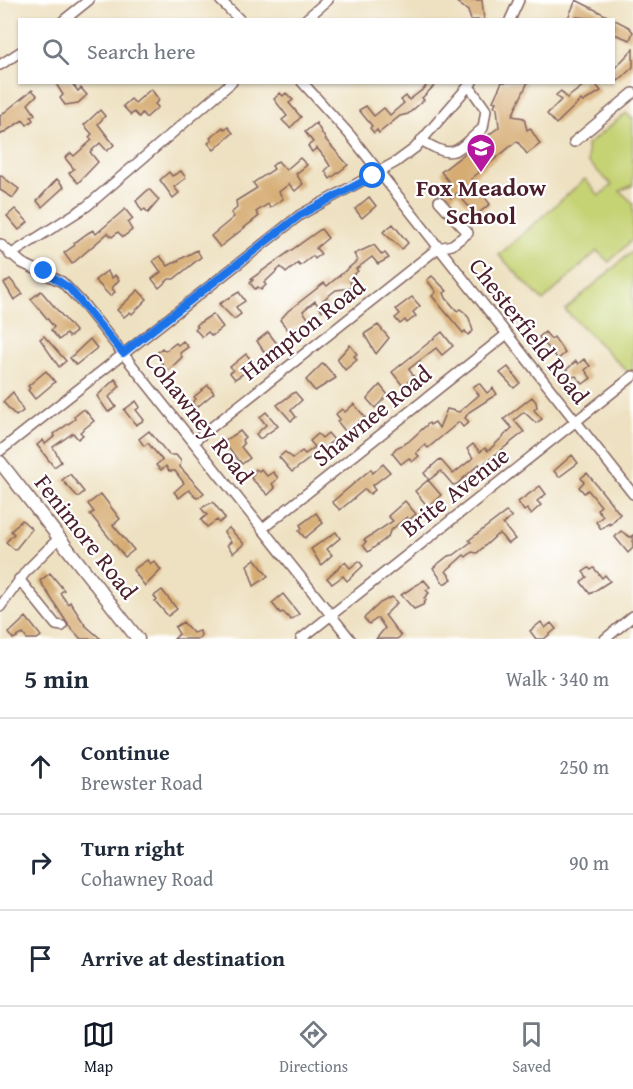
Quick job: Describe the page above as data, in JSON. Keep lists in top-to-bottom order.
{
  "streets": {
    "main road": ["Fenimore Road"],
    "street": [
      "Hampton Road",
      "Chesterfield Road",
      "Shawnee Road",
      "Cohawney Road",
      "Brite Avenue"
    ]
  },
  "crossings": [
    ["Hampton Road", "Chesterfield Road"],
    ["Hampton Road", "Cohawney Road"],
    ["Chesterfield Road", "Shawnee Road"],
    ["Chesterfield Road", "Brite Avenue"],
    ["Shawnee Road", "Cohawney Road"],
    ["Cohawney Road", "Brite Avenue"]
  ],
  "places": {
    "school or university": ["Fox Meadow School"]
  },
  "page": {
    "search": "Search here",
    "heading": ["5 min", "Walk · 340 m"],
    "list": [
      ["Continue", "Brewster Road", "250 m"],
      ["Turn right", "Cohawney Road", "90 m"],
      "Arrive at destination"
    ],
    "nav": ["Map", "Directions", "Saved"]
  }
}
